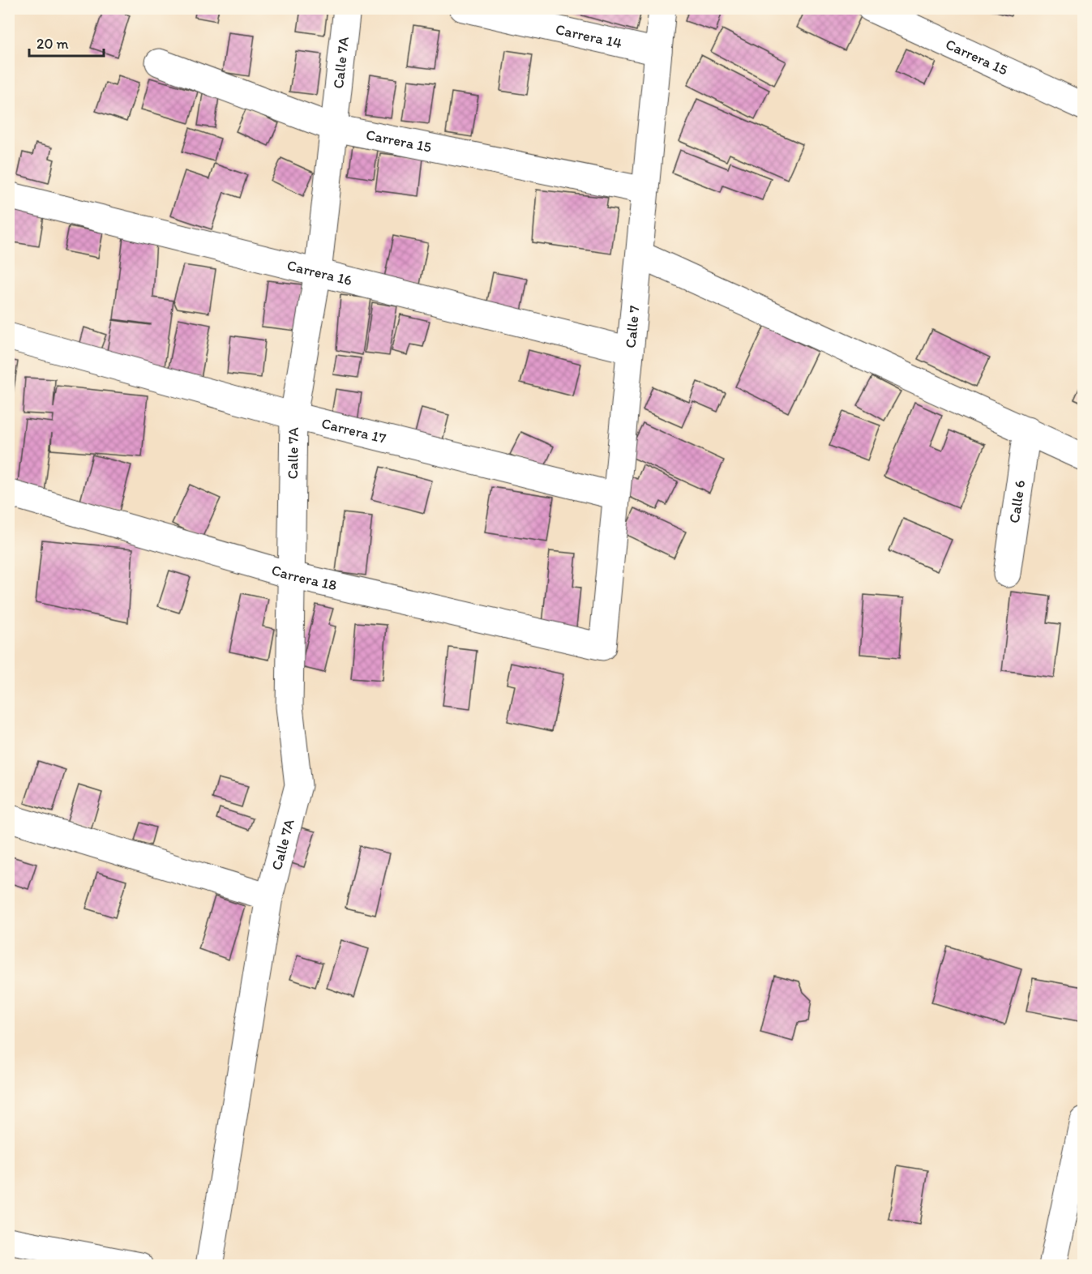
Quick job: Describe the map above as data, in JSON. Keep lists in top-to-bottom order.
{
  "streets": {
    "street": [
      "Carrera 14",
      "Carrera 15",
      "Calle 7A",
      "Carrera 16",
      "Calle 7",
      "Carrera 17",
      "Calle 6",
      "Carrera 18"
    ]
  },
  "crossings": [
    ["Carrera 14", "Calle 7"],
    ["Carrera 15", "Calle 7A"],
    ["Carrera 15", "Calle 7"],
    ["Calle 7A", "Carrera 16"],
    ["Calle 7A", "Carrera 17"],
    ["Calle 7A", "Carrera 18"],
    ["Carrera 16", "Calle 7"],
    ["Calle 7", "Carrera 17"],
    ["Calle 7", "Carrera 18"]
  ],
  "scale_bar": "20 m"
}
